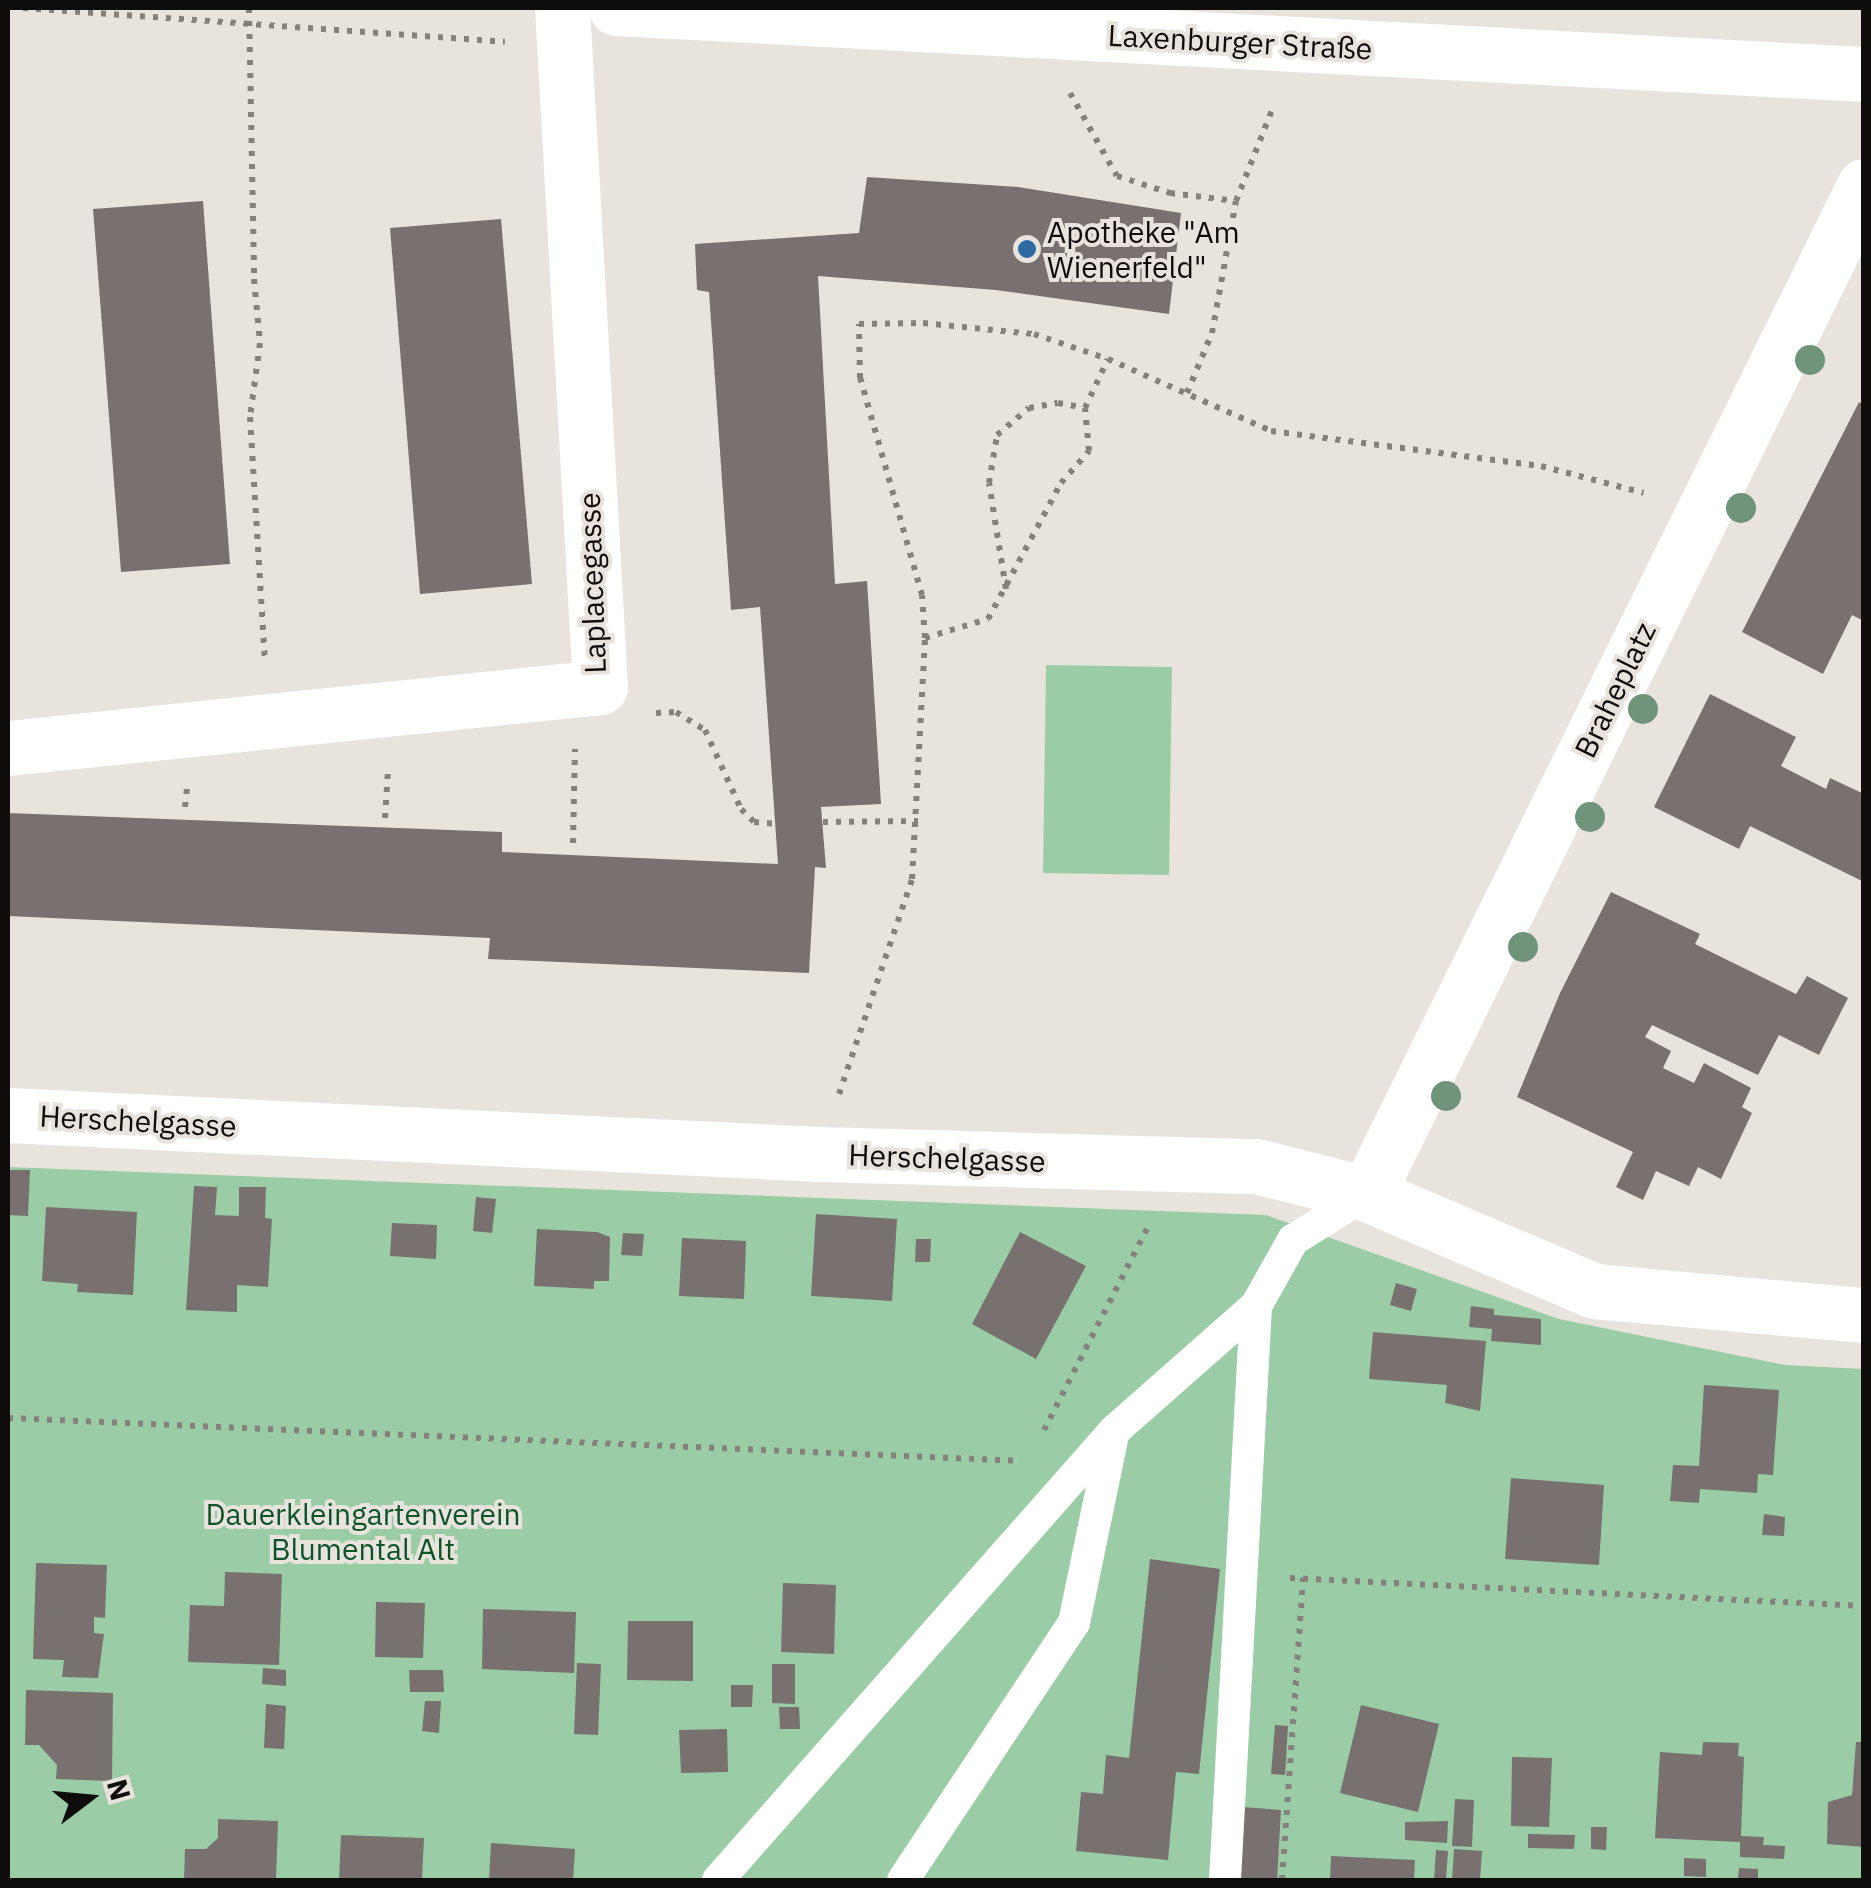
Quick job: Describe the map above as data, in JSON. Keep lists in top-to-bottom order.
{
  "streets": {
    "street": [
      "Laxenburger Straße",
      "Laplacegasse",
      "Braheplatz",
      "Herschelgasse"
    ]
  },
  "crossings": [
    ["Braheplatz", "Herschelgasse"]
  ],
  "parks": ["Dauerkleingartenverein Blumental Alt"],
  "places": ["Apotheke \"Am Wienerfeld\""],
  "north": "right"
}
